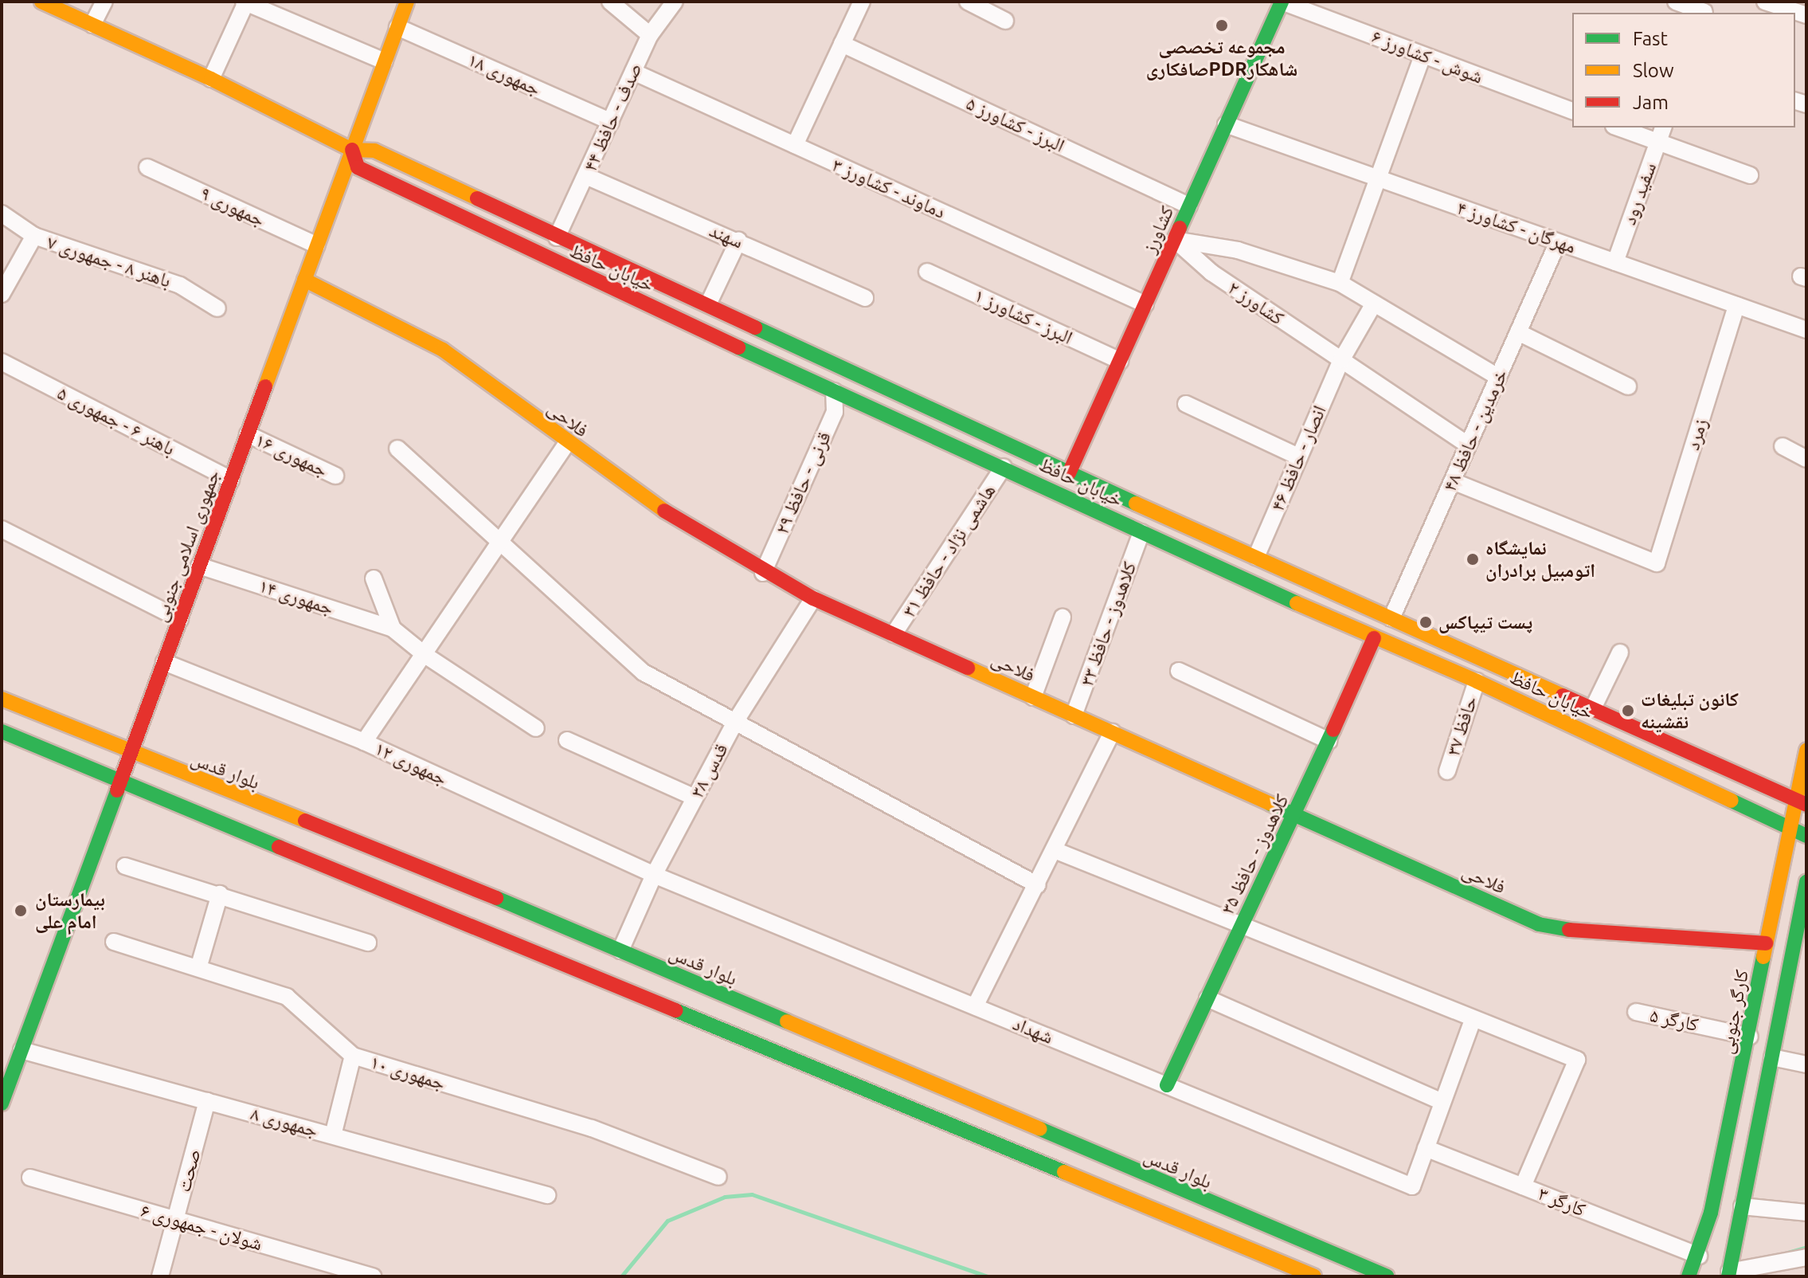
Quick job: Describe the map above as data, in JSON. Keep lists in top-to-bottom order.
{
  "streets": {
    "main road": [
      "کشاورز",
      "خیابان حافظ",
      "فلاحی",
      "جمهوری اسلامی جنوبی",
      "بلوار قدس",
      "کلاهدوز - حافظ ۳۵",
      "کارگر جنوبی"
    ],
    "street": [
      "شوش - کشاورز ۶",
      "جمهوری ۱۸",
      "صدف - حافظ ۴۴",
      "البرز - کشاورز ۵",
      "دماوند - کشاورز ۳",
      "سفید رود",
      "جمهوری ۹",
      "مهرگان - کشاورز ۴",
      "سهند",
      "باهنر ۸ - جمهوری ۷",
      "کشاورز ۲",
      "البرز - کشاورز ۱",
      "باهنر ۶ - جمهوری ۵",
      "خرمدین - حافظ ۴۸",
      "زمرد",
      "جمهوری ۱۶",
      "انصار - حافظ ۴۶",
      "قرنی - حافظ ۲۹",
      "هاشمی نژاد - حافظ ۳۱",
      "جمهوری ۱۴",
      "کلاهدوز - حافظ ۳۳",
      "حافظ ۳۷",
      "جمهوری ۱۲",
      "قدس ۳۸",
      "کارگر ۵",
      "شهداد",
      "جمهوری ۱۰",
      "جمهوری ۸",
      "صحت",
      "کارگر ۳",
      "شولان - جمهوری ۶"
    ]
  },
  "crossings": [
    ["شوش - کشاورز ۶", "کشاورز"],
    ["جمهوری ۱۸", "صدف - حافظ ۴۴"],
    ["جمهوری ۱۸", "جمهوری اسلامی جنوبی"],
    ["صدف - حافظ ۴۴", "دماوند - کشاورز ۳"],
    ["صدف - حافظ ۴۴", "سهند"],
    ["صدف - حافظ ۴۴", "خیابان حافظ"],
    ["البرز - کشاورز ۵", "کشاورز"],
    ["دماوند - کشاورز ۳", "کشاورز"],
    ["سفید رود", "مهرگان - کشاورز ۴"],
    ["جمهوری ۹", "جمهوری اسلامی جنوبی"],
    ["مهرگان - کشاورز ۴", "کشاورز"],
    ["مهرگان - کشاورز ۴", "خرمدین - حافظ ۴۸"],
    ["مهرگان - کشاورز ۴", "زمرد"],
    ["کشاورز", "خیابان حافظ"],
    ["کشاورز", "کشاورز ۲"],
    ["کشاورز", "البرز - کشاورز ۱"],
    ["خیابان حافظ", "خرمدین - حافظ ۴۸"],
    ["خیابان حافظ", "انصار - حافظ ۴۶"],
    ["خیابان حافظ", "قرنی - حافظ ۲۹"],
    ["خیابان حافظ", "جمهوری اسلامی جنوبی"],
    ["خیابان حافظ", "هاشمی نژاد - حافظ ۳۱"],
    ["خیابان حافظ", "کلاهدوز - حافظ ۳۳"],
    ["خیابان حافظ", "حافظ ۳۷"],
    ["خیابان حافظ", "کلاهدوز - حافظ ۳۵"],
    ["خیابان حافظ", "کارگر جنوبی"],
    ["کشاورز ۲", "خرمدین - حافظ ۴۸"],
    ["کشاورز ۲", "انصار - حافظ ۴۶"],
    ["فلاحی", "قرنی - حافظ ۲۹"],
    ["فلاحی", "جمهوری اسلامی جنوبی"],
    ["فلاحی", "هاشمی نژاد - حافظ ۳۱"],
    ["فلاحی", "کلاهدوز - حافظ ۳۳"],
    ["فلاحی", "قدس ۳۸"],
    ["فلاحی", "کلاهدوز - حافظ ۳۵"],
    ["فلاحی", "کارگر جنوبی"],
    ["باهنر ۶ - جمهوری ۵", "جمهوری اسلامی جنوبی"],
    ["خرمدین - حافظ ۴۸", "زمرد"],
    ["جمهوری ۱۶", "جمهوری اسلامی جنوبی"],
    ["جمهوری اسلامی جنوبی", "جمهوری ۱۴"],
    ["جمهوری اسلامی جنوبی", "جمهوری ۱۲"],
    ["جمهوری اسلامی جنوبی", "بلوار قدس"],
    ["جمهوری اسلامی جنوبی", "جمهوری ۸"],
    ["جمهوری ۱۲", "قدس ۳۸"],
    ["جمهوری ۱۲", "شهداد"],
    ["بلوار قدس", "قدس ۳۸"],
    ["قدس ۳۸", "شهداد"],
    ["کلاهدوز - حافظ ۳۵", "شهداد"],
    ["کارگر جنوبی", "کارگر ۵"],
    ["کارگر جنوبی", "کارگر ۳"],
    ["شهداد", "کارگر ۳"],
    ["جمهوری ۸", "صحت"],
    ["صحت", "شولان - جمهوری ۶"]
  ],
  "places": [
    "مجموعه تخصصی صافکاریPDRشاهکار",
    "نمایشگاه اتومبیل برادران",
    "پست تیپاکس",
    "کانون تبلیغات نقشینه",
    "بیمارستان امام علی"
  ],
  "legend": ["Fast", "Slow", "Jam"]
}
